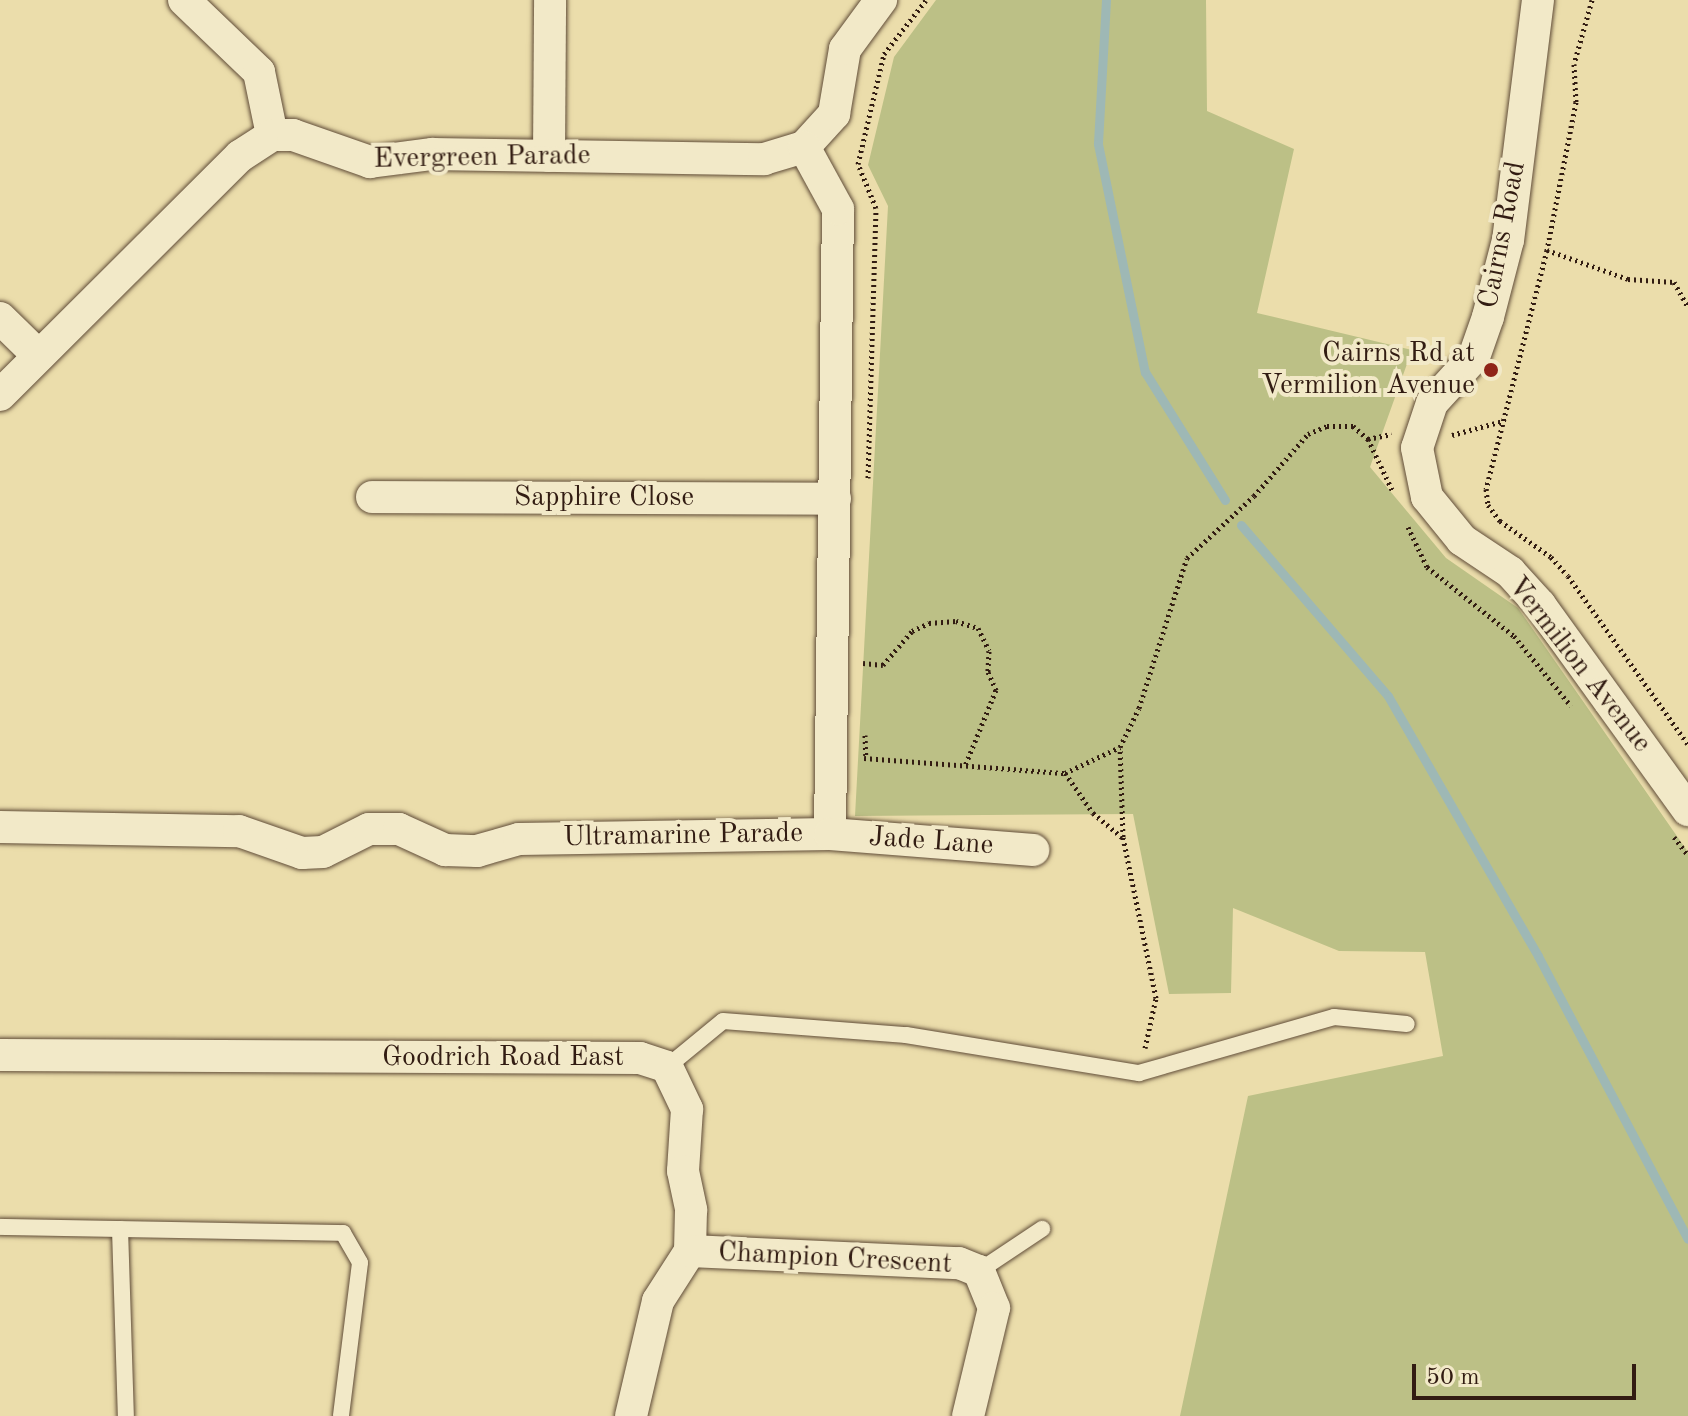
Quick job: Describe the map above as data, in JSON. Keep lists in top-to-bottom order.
{
  "streets": {
    "street": [
      "Evergreen Parade",
      "Cairns Road",
      "Sapphire Close",
      "Vermilion Avenue",
      "Ultramarine Parade",
      "Jade Lane",
      "Goodrich Road East",
      "Champion Crescent"
    ]
  },
  "crossings": [
    ["Evergreen Parade", "Ultramarine Parade"],
    ["Cairns Road", "Vermilion Avenue"],
    ["Sapphire Close", "Ultramarine Parade"],
    ["Ultramarine Parade", "Jade Lane"],
    ["Goodrich Road East", "Champion Crescent"]
  ],
  "places": ["Cairns Rd at Vermilion Avenue"],
  "scale_bar": "50 m"
}
